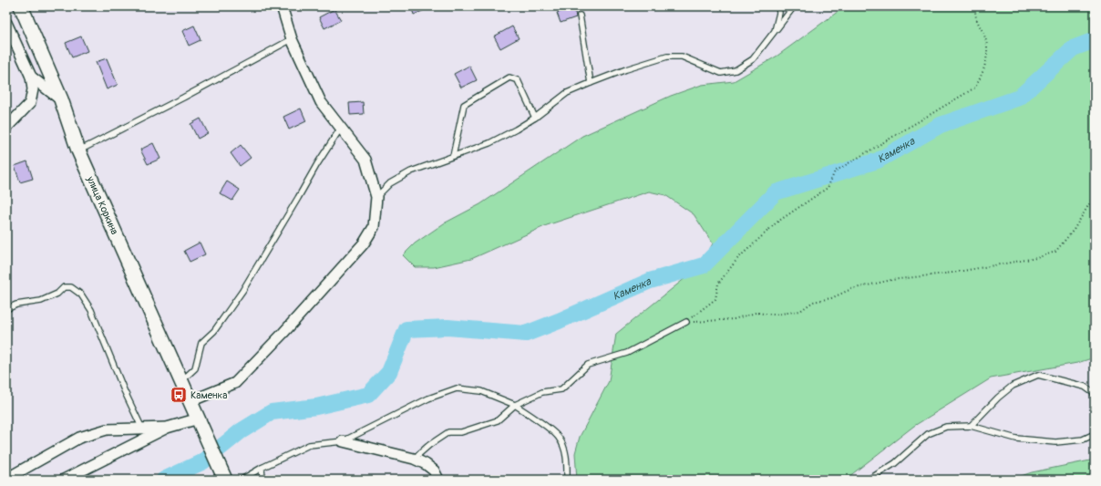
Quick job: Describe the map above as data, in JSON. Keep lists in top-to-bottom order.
{
  "streets": {
    "main road": ["улица Коркина"]
  },
  "water": ["Каменка"],
  "places": {
    "bus stop": ["Каменка"]
  }
}
